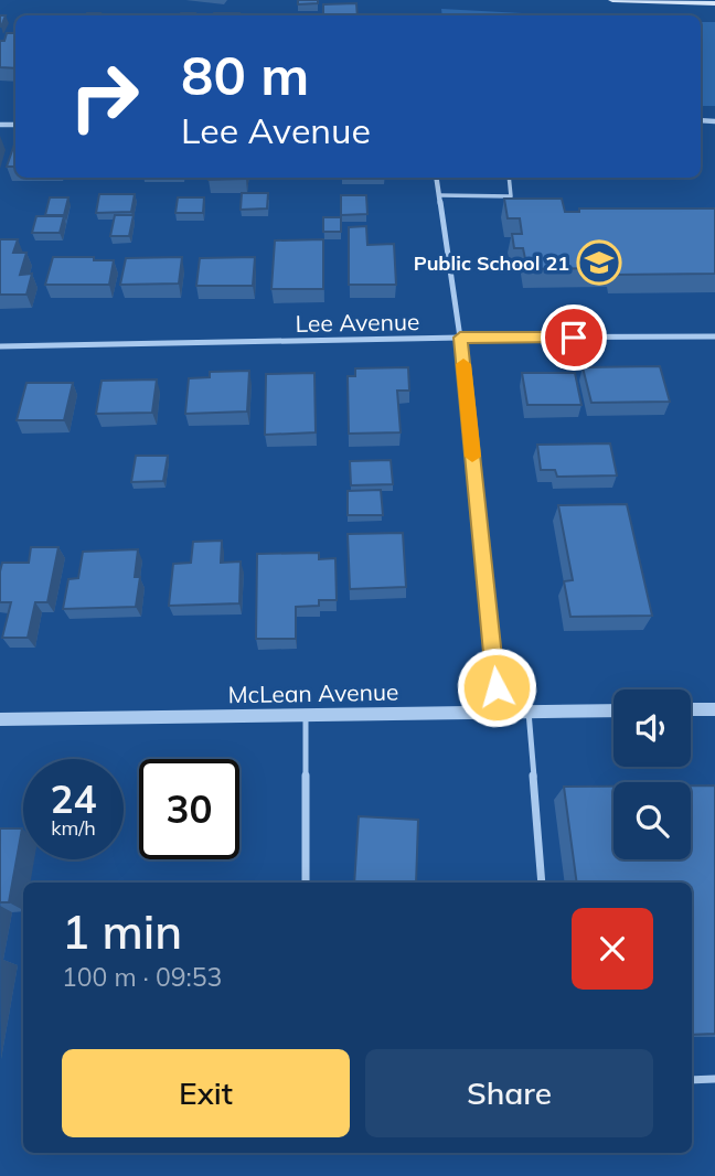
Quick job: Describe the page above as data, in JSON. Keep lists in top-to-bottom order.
{
  "streets": {
    "street": ["Lee Avenue", "McLean Avenue"]
  },
  "places": {
    "school or university": ["Public School 21"]
  },
  "page": {
    "turn": ["80 m", "Lee Avenue"],
    "speed": "24 km/h",
    "limit": "30",
    "heading": ["1 min", "100 m · 09:53"],
    "buttons": ["Exit", "Share"]
  }
}
